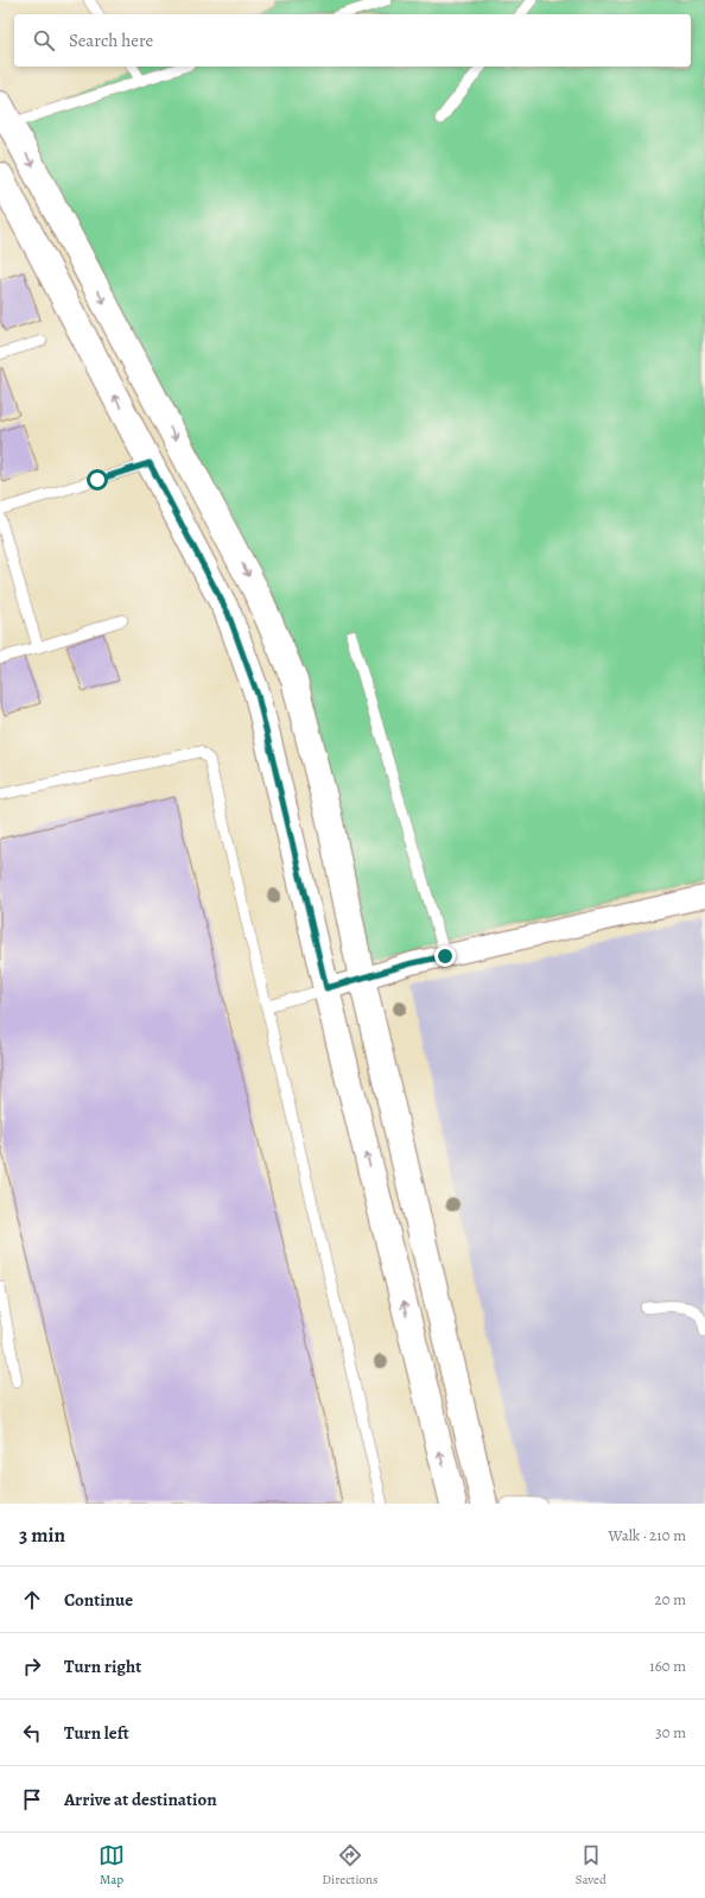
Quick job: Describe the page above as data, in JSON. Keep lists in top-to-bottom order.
{
  "page": {
    "search": "Search here",
    "heading": ["3 min", "Walk · 210 m"],
    "list": [
      ["Continue", "20 m"],
      ["Turn right", "160 m"],
      ["Turn left", "30 m"],
      "Arrive at destination"
    ],
    "nav": ["Map", "Directions", "Saved"]
  }
}
